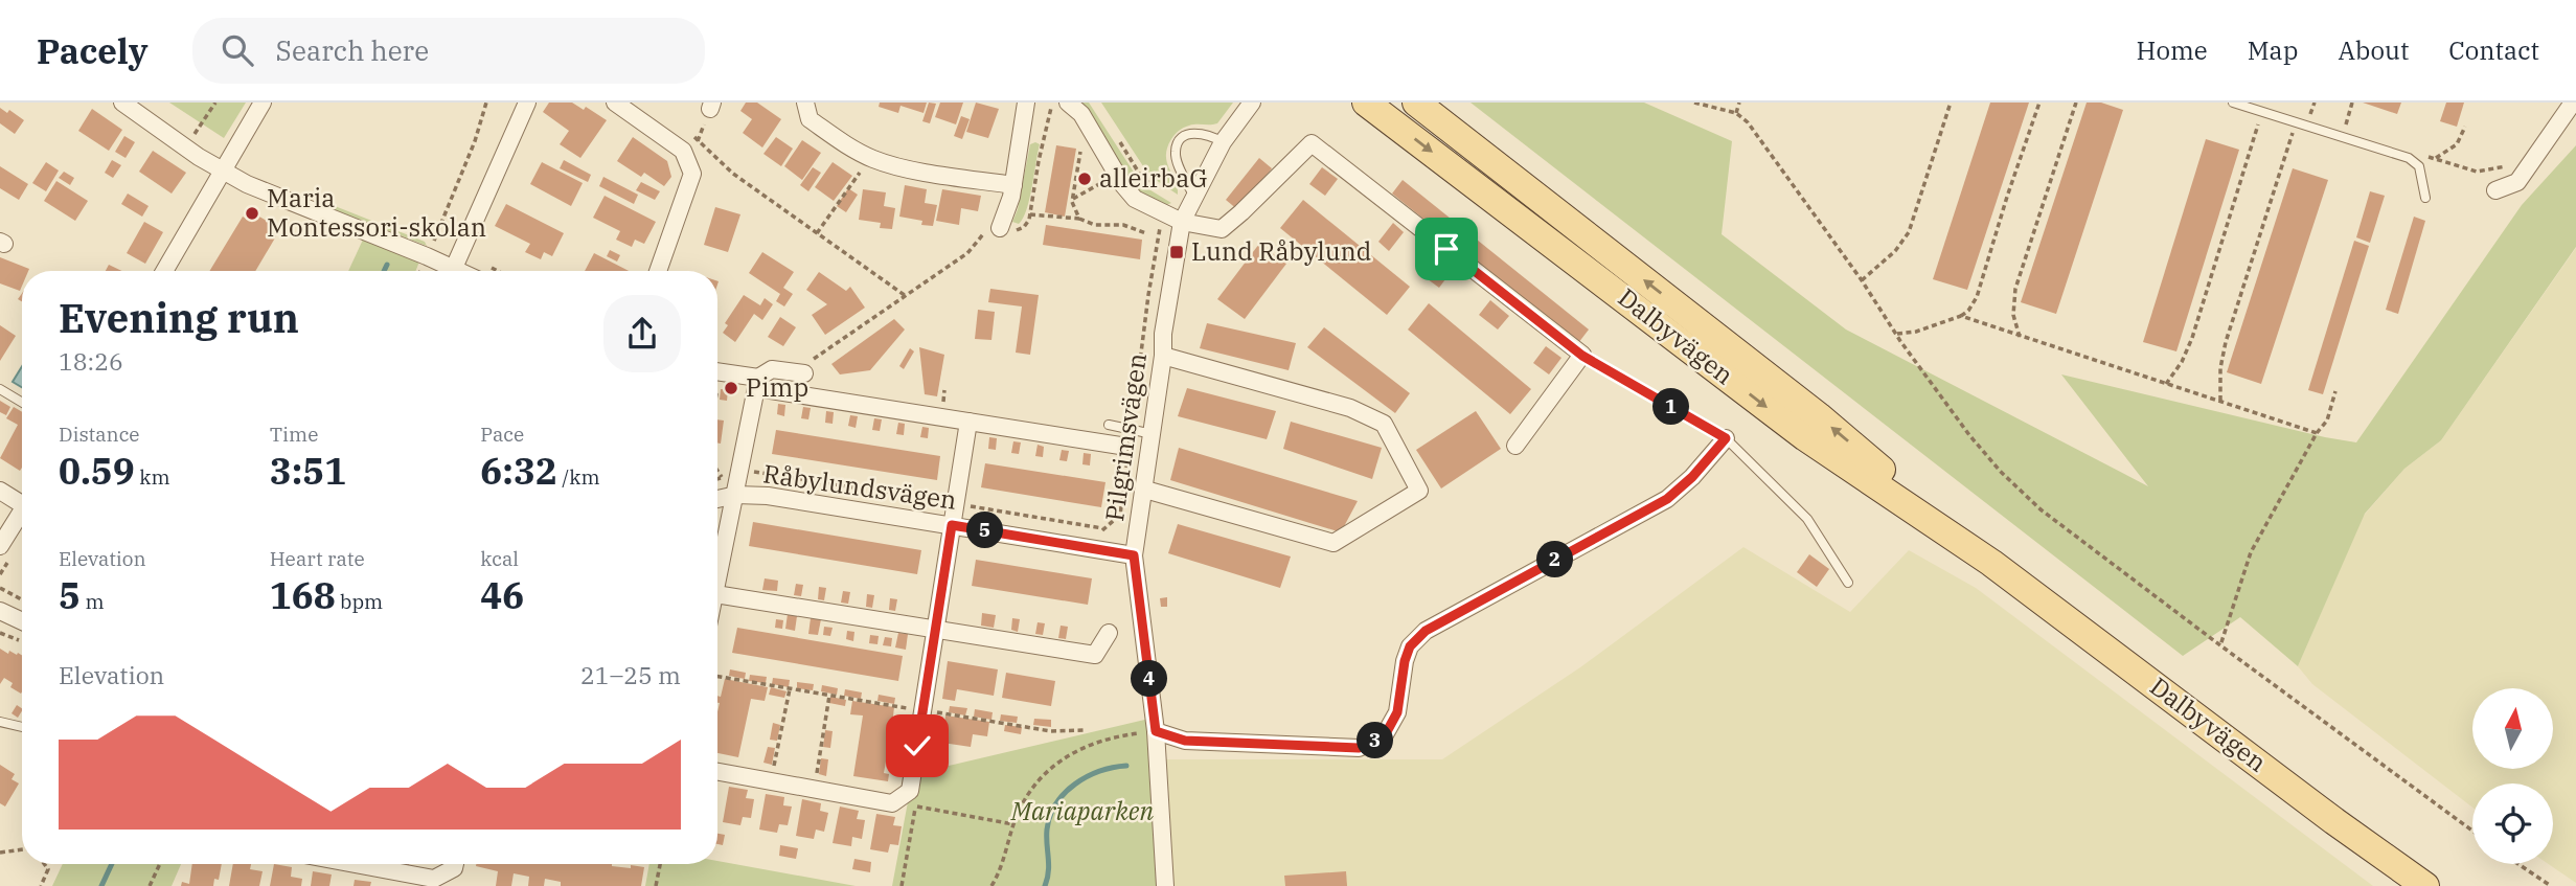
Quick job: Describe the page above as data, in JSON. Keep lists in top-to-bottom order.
{
  "streets": {
    "main road": ["Dalbyvägen"],
    "street": ["Pilgrimsvägen", "Råbylundsvägen"]
  },
  "crossings": [
    ["Pilgrimsvägen", "Råbylundsvägen"]
  ],
  "parks": ["Mariaparken"],
  "places": {
    "other": ["alleirbaG", "Maria Montessori-skolan", "Pimp"],
    "transit": ["Lund Råbylund"]
  },
  "north": "top",
  "page": {
    "header": "Pacely",
    "search": "Search here",
    "nav": [
      "Home",
      "Map",
      "About",
      "Contact"
    ],
    "heading": ["Evening run", "18:26"],
    "pins": [
      "1",
      "5",
      "2",
      "4",
      "3"
    ],
    "stats": [
      ["Distance", "0.59 km"],
      ["Time", "3:51"],
      ["Pace", "6:32 /km"],
      ["Elevation", "5 m"],
      ["Heart rate", "168 bpm"],
      ["kcal", "46"]
    ],
    "chart": ["Elevation", "21–25 m"]
  }
}
